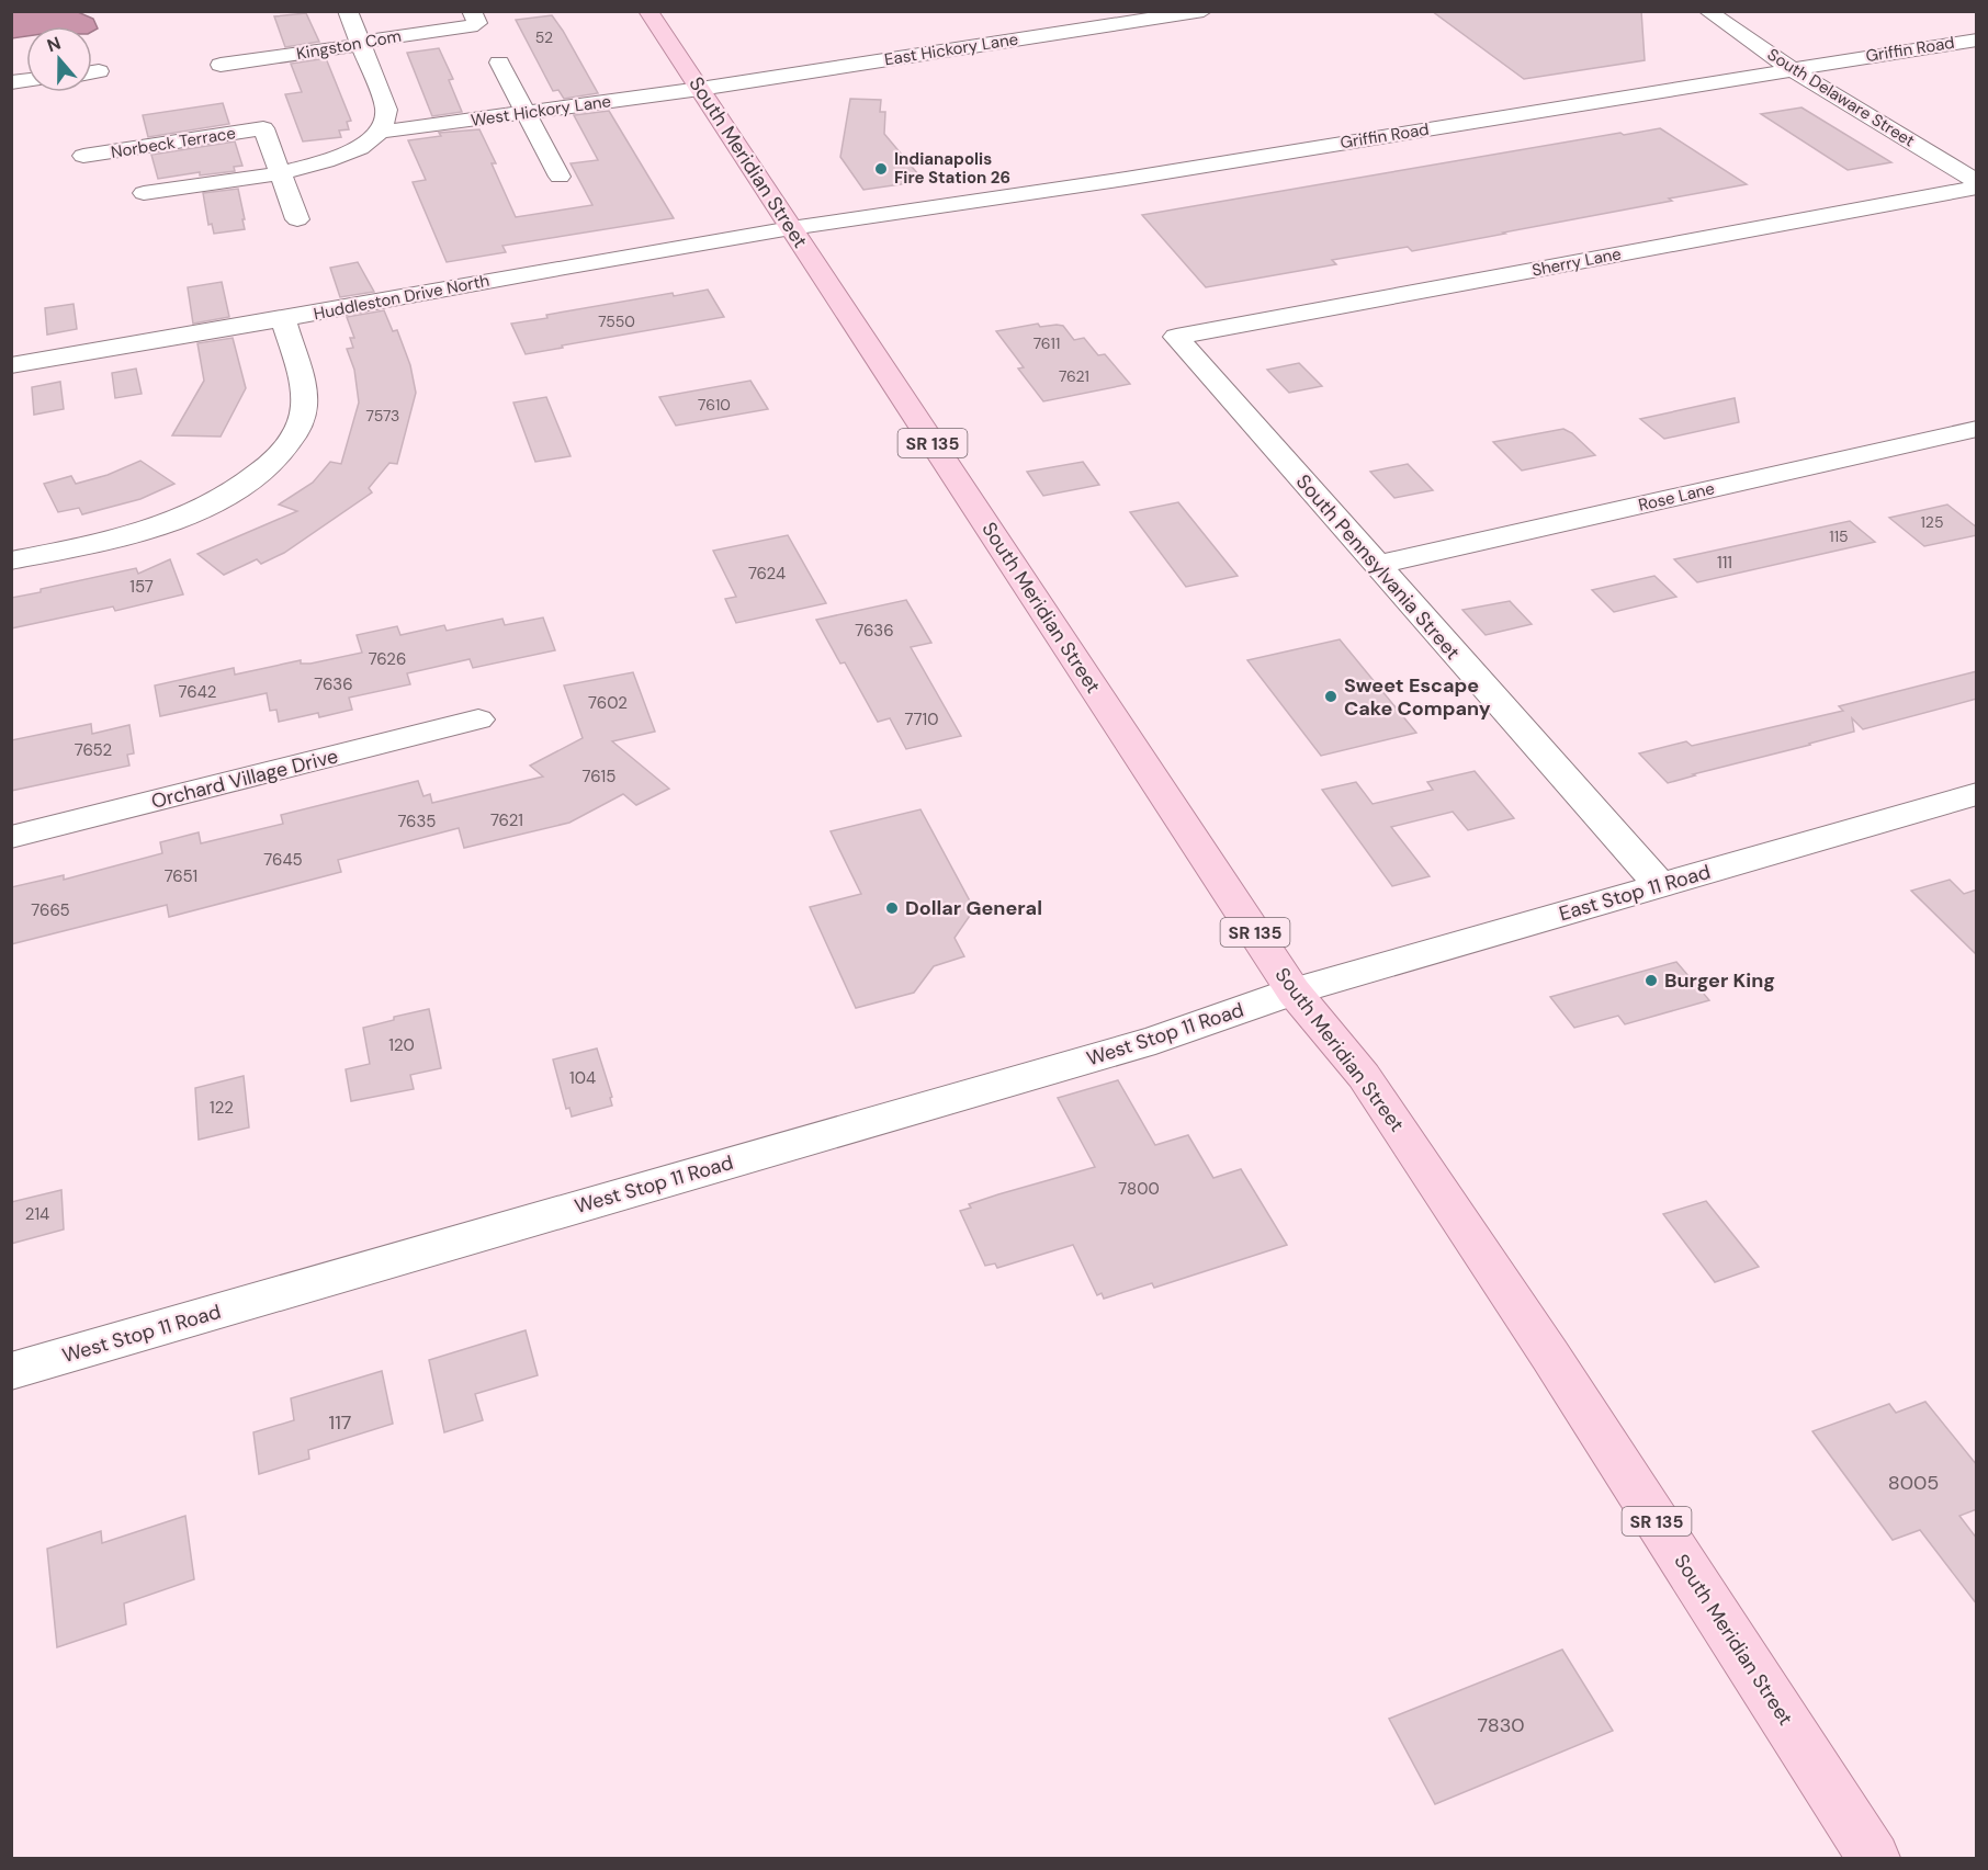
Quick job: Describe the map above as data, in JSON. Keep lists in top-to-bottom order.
{
  "streets": {
    "main road": ["South Meridian Street", "SR 135"],
    "street": [
      "Kingston Com",
      "East Hickory Lane",
      "Griffin Road",
      "South Delaware Street",
      "West Hickory Lane",
      "Norbeck Terrace",
      "Sherry Lane",
      "Huddleston Drive North",
      "Rose Lane",
      "South Pennsylvania Street",
      "Orchard Village Drive",
      "East Stop 11 Road",
      "West Stop 11 Road"
    ]
  },
  "crossings": [
    ["East Hickory Lane", "West Hickory Lane"],
    ["East Hickory Lane", "South Meridian Street"],
    ["Griffin Road", "South Delaware Street"],
    ["Griffin Road", "South Meridian Street"],
    ["Griffin Road", "Huddleston Drive North"],
    ["West Hickory Lane", "South Meridian Street"],
    ["South Meridian Street", "Huddleston Drive North"],
    ["South Meridian Street", "East Stop 11 Road"],
    ["South Meridian Street", "West Stop 11 Road"],
    ["Sherry Lane", "South Pennsylvania Street"],
    ["Rose Lane", "South Pennsylvania Street"],
    ["South Pennsylvania Street", "East Stop 11 Road"],
    ["East Stop 11 Road", "West Stop 11 Road"]
  ],
  "places": [
    "Indianapolis Fire Station 26",
    "Sweet Escape Cake Company",
    "Dollar General",
    "Burger King"
  ],
  "house_numbers": [
    "52",
    "7550",
    "7611",
    "7621",
    "7610",
    "7573",
    "125",
    "115",
    "111",
    "7624",
    "157",
    "7636",
    "7626",
    "7636",
    "7642",
    "7602",
    "7710",
    "7652",
    "7615",
    "7621",
    "7635",
    "7645",
    "7651",
    "7665",
    "120",
    "104",
    "122",
    "7800",
    "214",
    "117",
    "8005",
    "7830"
  ],
  "north": "top"
}
